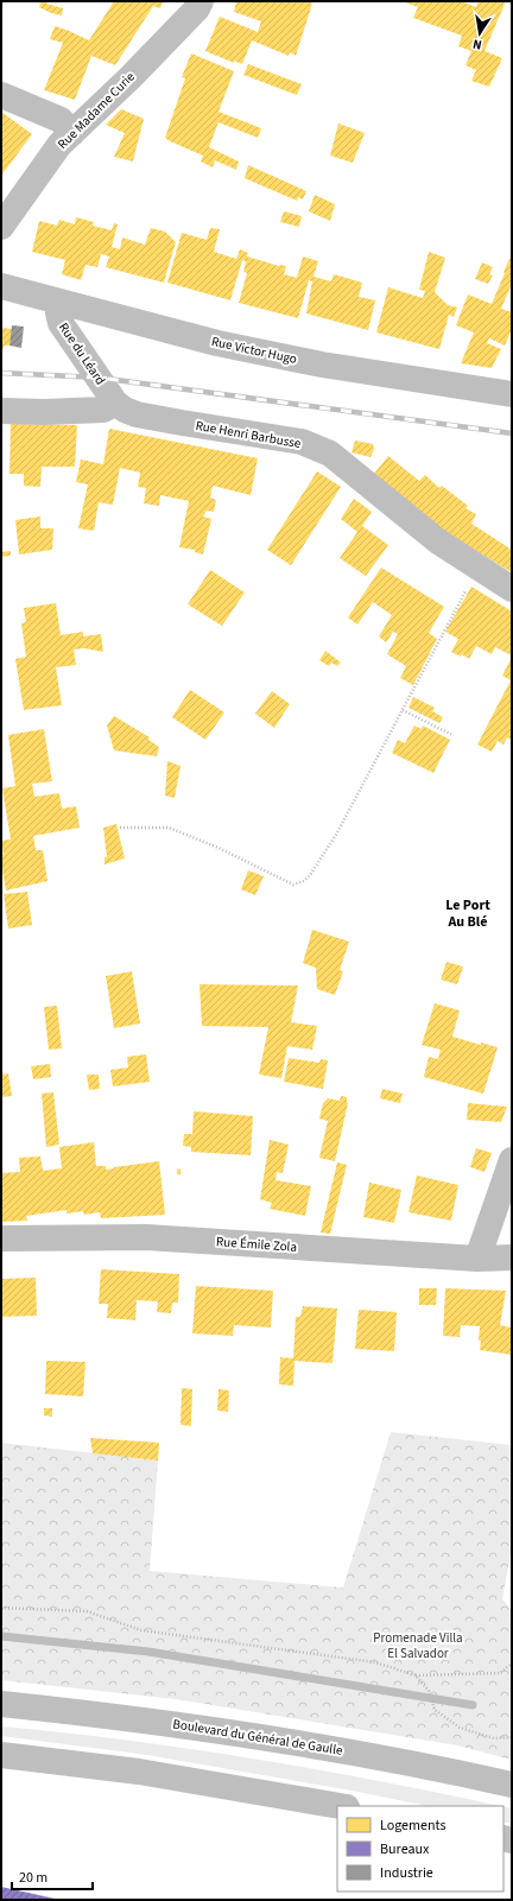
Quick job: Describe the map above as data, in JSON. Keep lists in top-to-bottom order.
{
  "streets": {
    "street": [
      "Rue Madame Curie",
      "Rue Victor Hugo",
      "Rue du Léard",
      "Rue Henri Barbusse",
      "Rue Émile Zola",
      "Boulevard du Général de Gaulle"
    ]
  },
  "crossings": [
    ["Rue Victor Hugo", "Rue du Léard"],
    ["Rue du Léard", "Rue Henri Barbusse"]
  ],
  "districts": ["Le Port Au Blé"],
  "parks": ["Promenade Villa El Salvador"],
  "legend": ["Logements", "Bureaux", "Industrie"],
  "scale_bar": "20 m",
  "north": "bottom"
}
